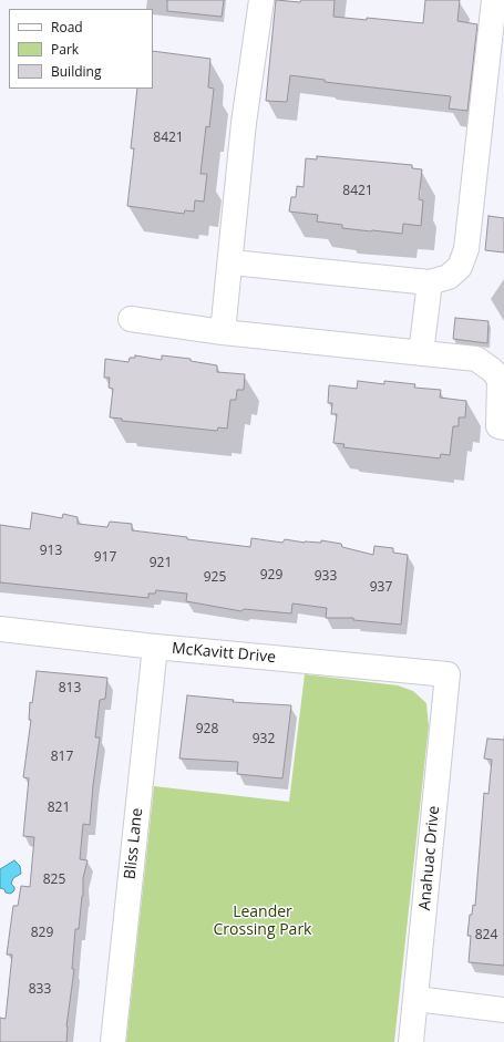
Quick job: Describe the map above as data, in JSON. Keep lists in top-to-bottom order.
{
  "streets": {
    "street": ["McKavitt Drive", "Bliss Lane", "Anahuac Drive"]
  },
  "crossings": [
    ["McKavitt Drive", "Bliss Lane"],
    ["McKavitt Drive", "Anahuac Drive"]
  ],
  "parks": ["Leander Crossing Park"],
  "house_numbers": [
    "8421",
    "8421",
    "913",
    "917",
    "921",
    "929",
    "933",
    "925",
    "937",
    "813",
    "928",
    "932",
    "817",
    "821",
    "825",
    "829",
    "824",
    "833"
  ],
  "legend": ["Road", "Park", "Building"]
}
